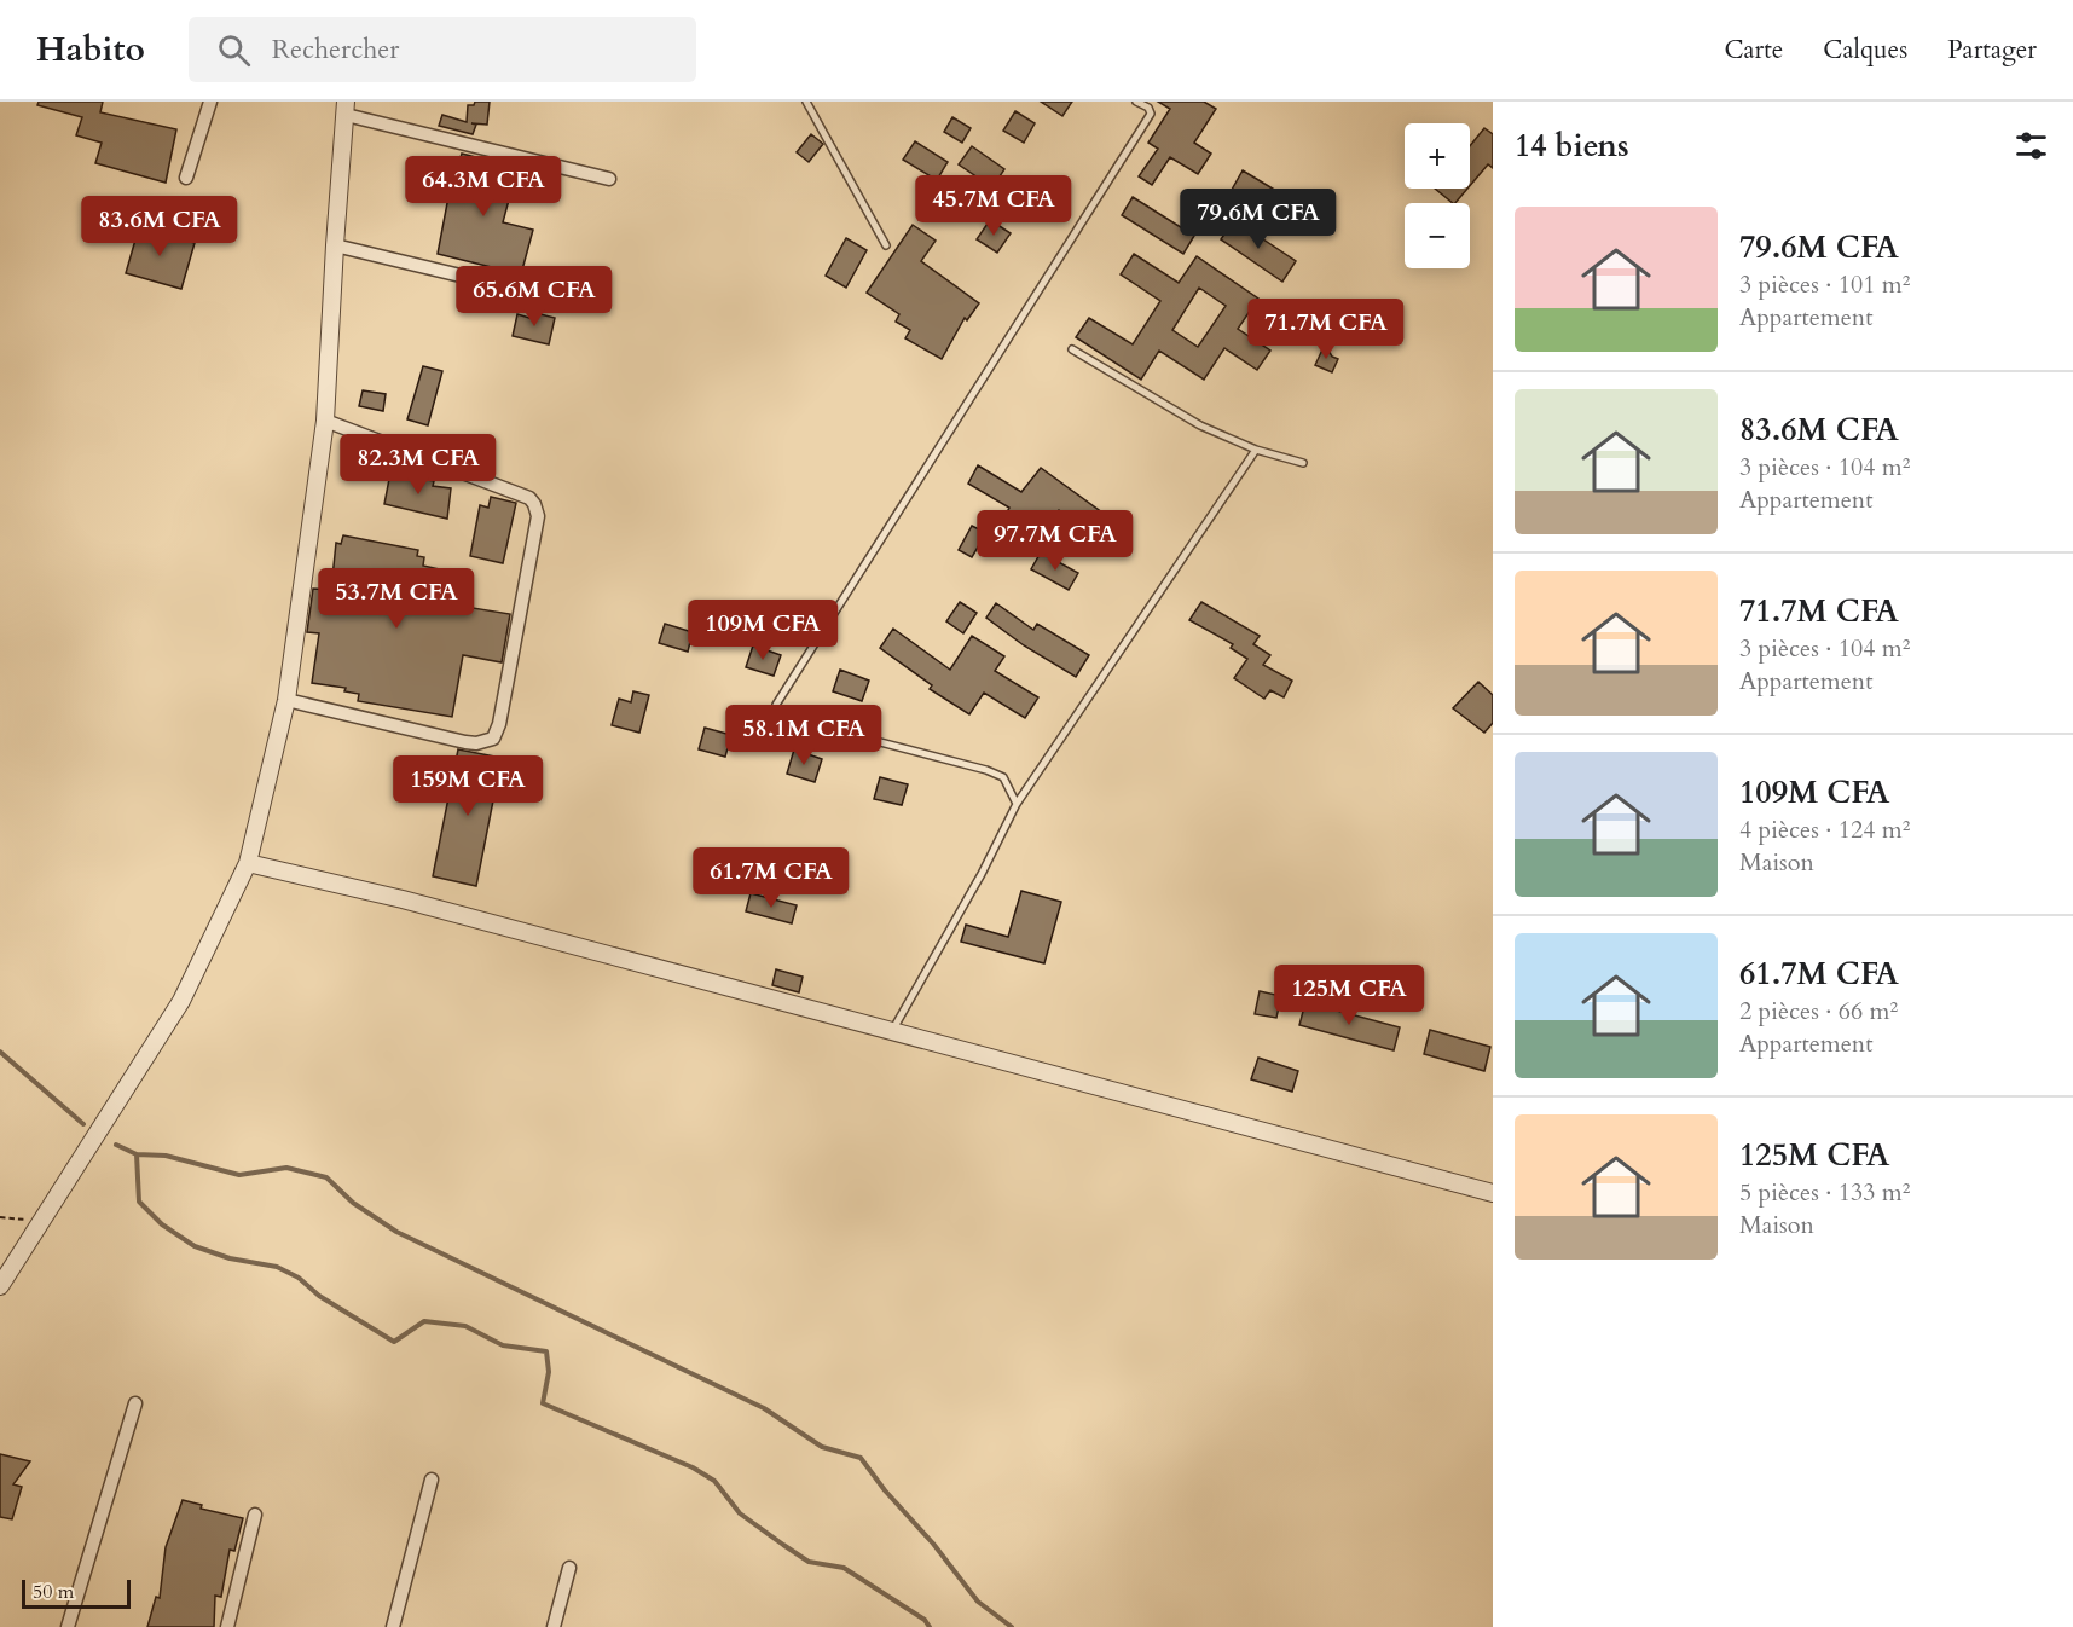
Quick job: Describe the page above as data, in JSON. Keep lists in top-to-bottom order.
{
  "scale_bar": "50 m",
  "page": {
    "header": "Habito",
    "search": "Rechercher",
    "nav": ["Carte", "Calques", "Partager"],
    "heading": "14 biens",
    "map_buttons": ["+", "−"],
    "price": [
      "64.3M CFA",
      "45.7M CFA",
      "79.6M CFA",
      "83.6M CFA",
      "65.6M CFA",
      "71.7M CFA",
      "82.3M CFA",
      "97.7M CFA",
      "53.7M CFA",
      "109M CFA",
      "58.1M CFA",
      "159M CFA",
      "61.7M CFA",
      "125M CFA"
    ],
    "list": [
      {
        "name": "79.6M CFA",
        "note": "3 pièces · 101 m² · Appartement"
      },
      {
        "name": "83.6M CFA",
        "note": "3 pièces · 104 m² · Appartement"
      },
      {
        "name": "71.7M CFA",
        "note": "3 pièces · 104 m² · Appartement"
      },
      {
        "name": "109M CFA",
        "note": "4 pièces · 124 m² · Maison"
      },
      {
        "name": "61.7M CFA",
        "note": "2 pièces · 66 m² · Appartement"
      },
      {
        "name": "125M CFA",
        "note": "5 pièces · 133 m² · Maison"
      }
    ],
    "scale": "50 m"
  }
}
